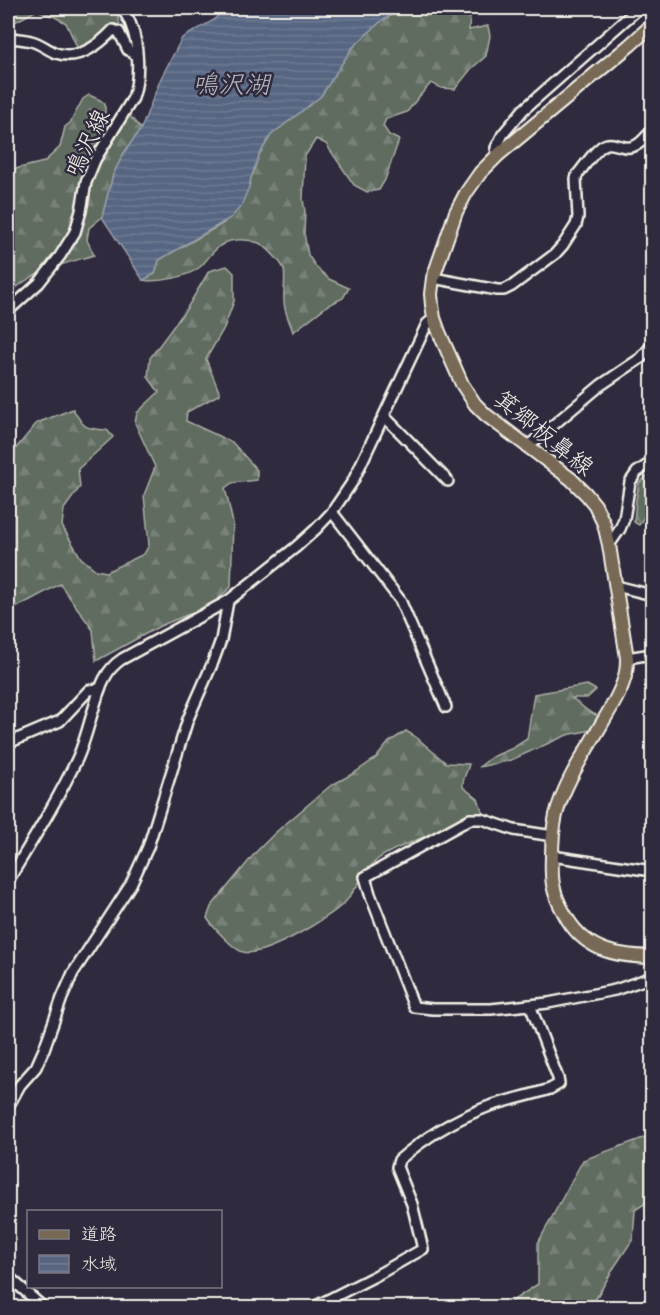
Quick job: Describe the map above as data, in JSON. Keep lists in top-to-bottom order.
{
  "streets": {
    "main road": ["箕郷板鼻線"],
    "street": ["鳴沢線"]
  },
  "water": ["鳴沢湖"],
  "legend": ["道路", "水域"]
}
